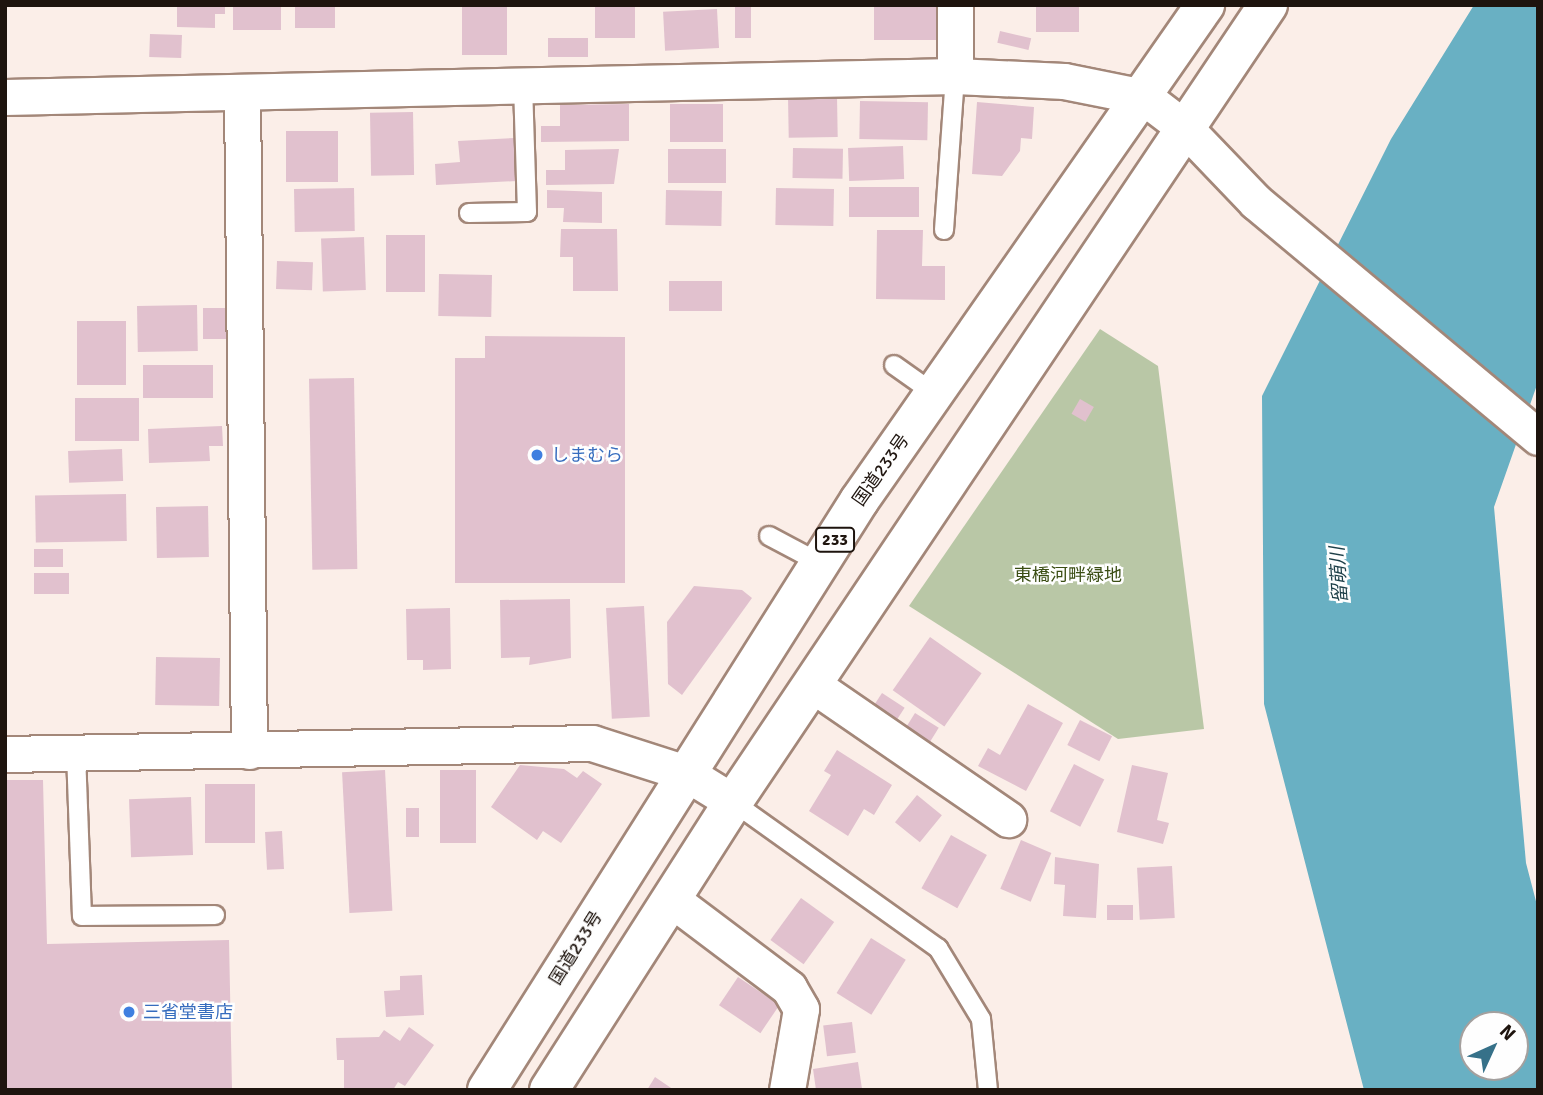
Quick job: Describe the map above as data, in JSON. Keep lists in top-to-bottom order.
{
  "streets": {
    "highway": ["国道233号", "233"]
  },
  "water": ["留萌川"],
  "parks": ["東橋河畔緑地"],
  "places": ["しまむら", "三省堂書店"],
  "north": "top right"
}
